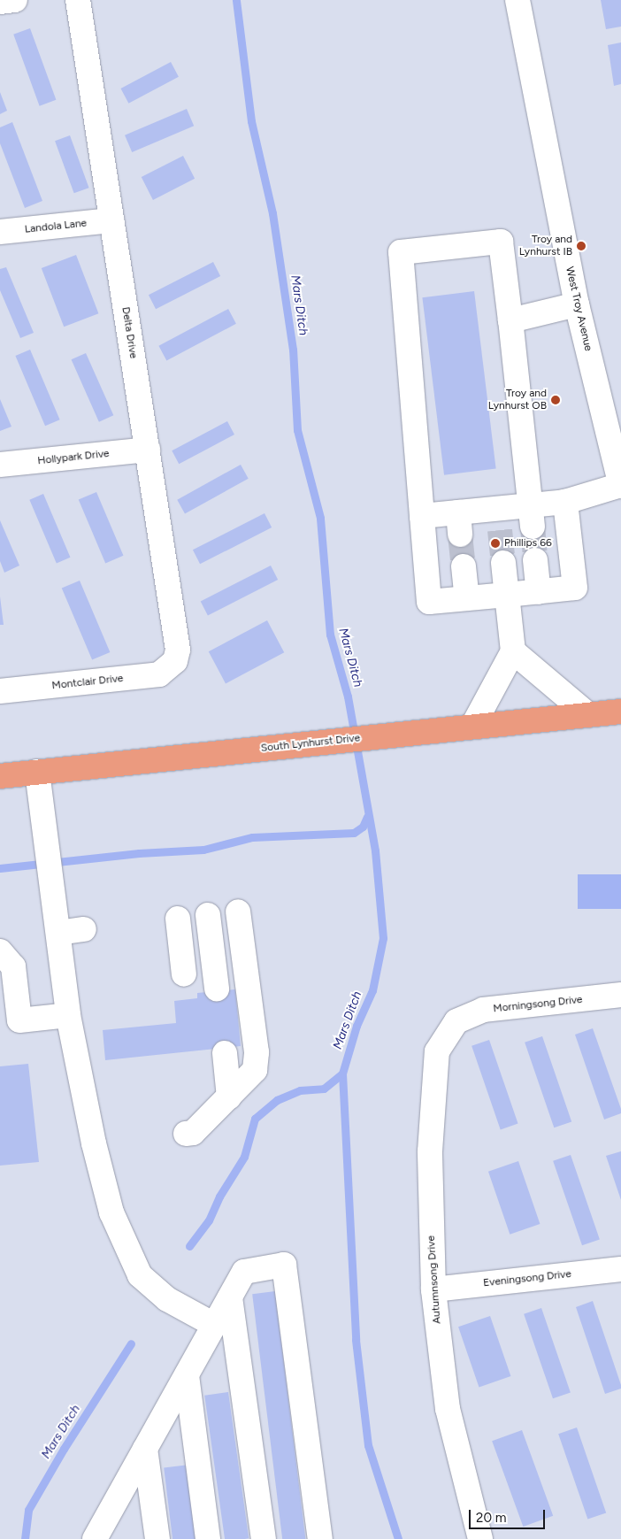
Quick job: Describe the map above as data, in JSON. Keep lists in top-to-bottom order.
{
  "streets": {
    "main road": ["South Lynhurst Drive"],
    "street": [
      "Landola Lane",
      "West Troy Avenue",
      "Delta Drive",
      "Hollypark Drive",
      "Montclair Drive",
      "Morningsong Drive",
      "Eveningsong Drive",
      "Autumnsong Drive"
    ]
  },
  "crossings": [
    ["Landola Lane", "Delta Drive"],
    ["Delta Drive", "Hollypark Drive"],
    ["Delta Drive", "Montclair Drive"],
    ["Morningsong Drive", "Autumnsong Drive"],
    ["Eveningsong Drive", "Autumnsong Drive"]
  ],
  "water": ["Mars Ditch"],
  "places": ["Troy and Lynhurst IB", "Troy and Lynhurst OB", "Phillips 66"],
  "scale_bar": "20 m"
}
